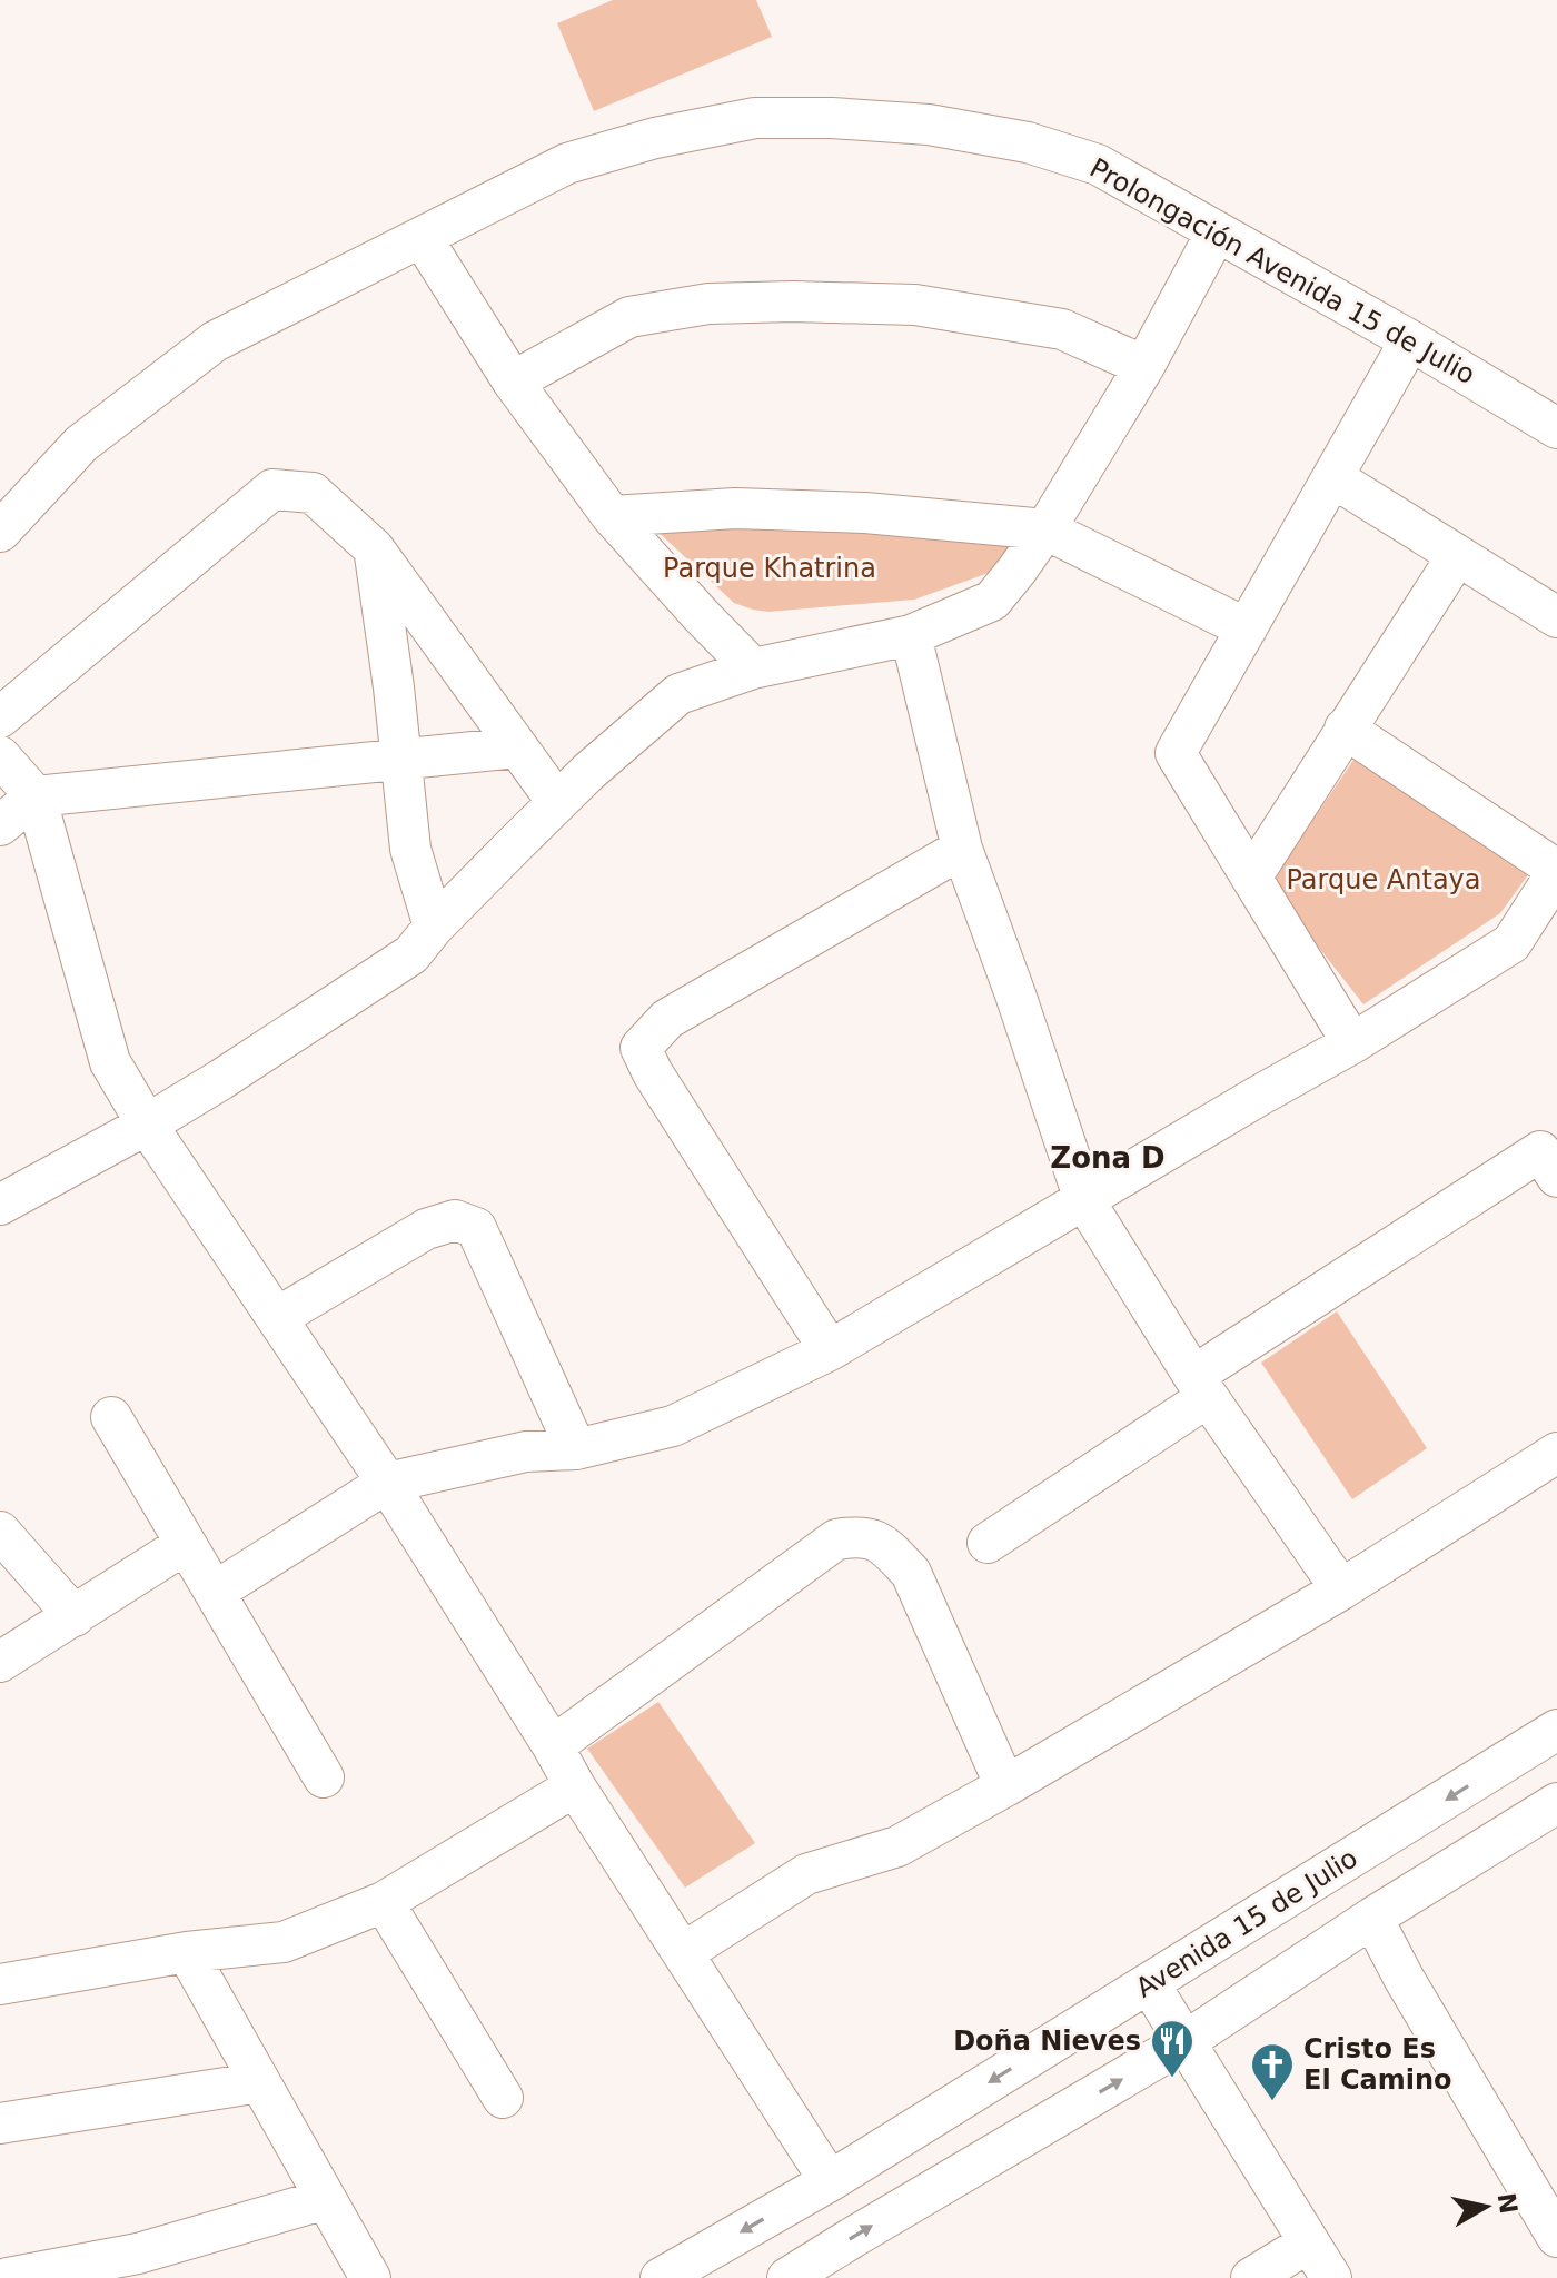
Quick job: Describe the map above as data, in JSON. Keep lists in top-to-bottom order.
{
  "streets": {
    "street": ["Prolongación Avenida 15 de Julio", "Avenida 15 de Julio"]
  },
  "districts": ["Zona D"],
  "parks": ["Parque Khatrina", "Parque Antaya"],
  "places": {
    "restaurant": ["Doña Nieves"],
    "church": ["Cristo Es El Camino"]
  },
  "north": "right"
}
